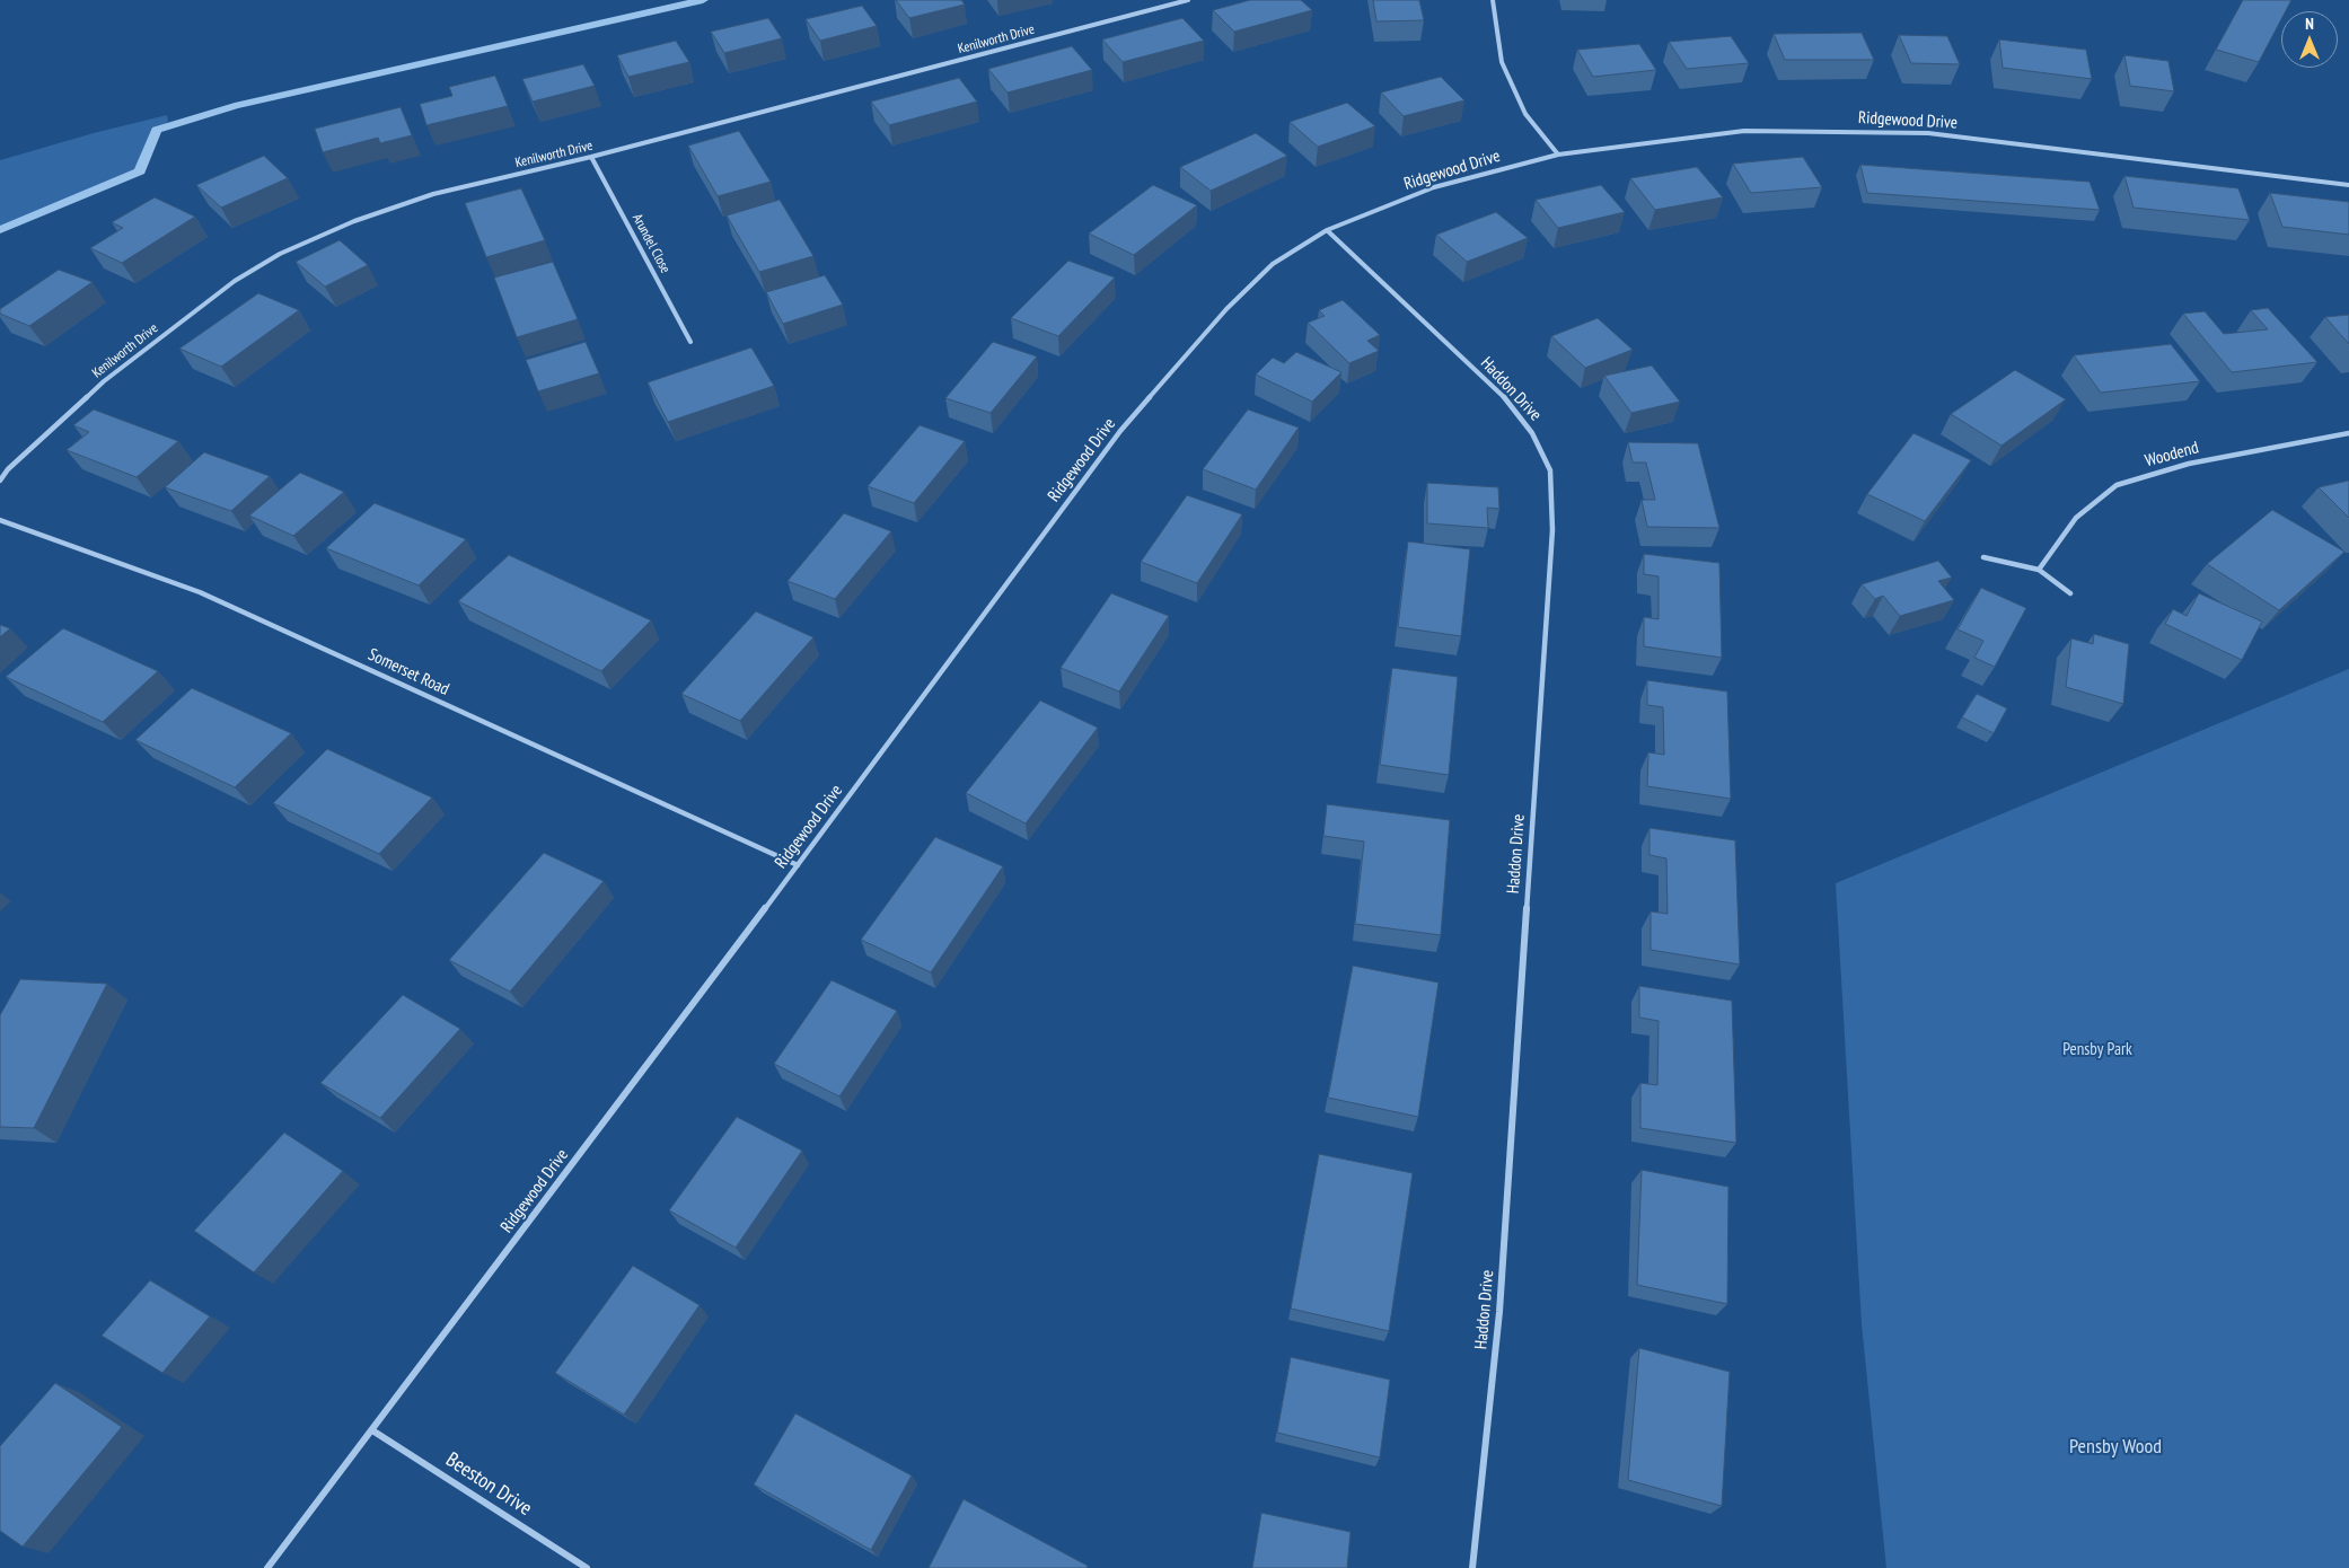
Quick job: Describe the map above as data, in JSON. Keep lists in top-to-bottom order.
{
  "streets": {
    "street": [
      "Kenilworth Drive",
      "Ridgewood Drive",
      "Arundel Close",
      "Haddon Drive",
      "Woodend",
      "Somerset Road",
      "Beeston Drive"
    ]
  },
  "crossings": [
    ["Kenilworth Drive", "Arundel Close"],
    ["Ridgewood Drive", "Haddon Drive"],
    ["Ridgewood Drive", "Somerset Road"],
    ["Ridgewood Drive", "Beeston Drive"]
  ],
  "parks": ["Pensby Park", "Pensby Wood"],
  "north": "top"
}
